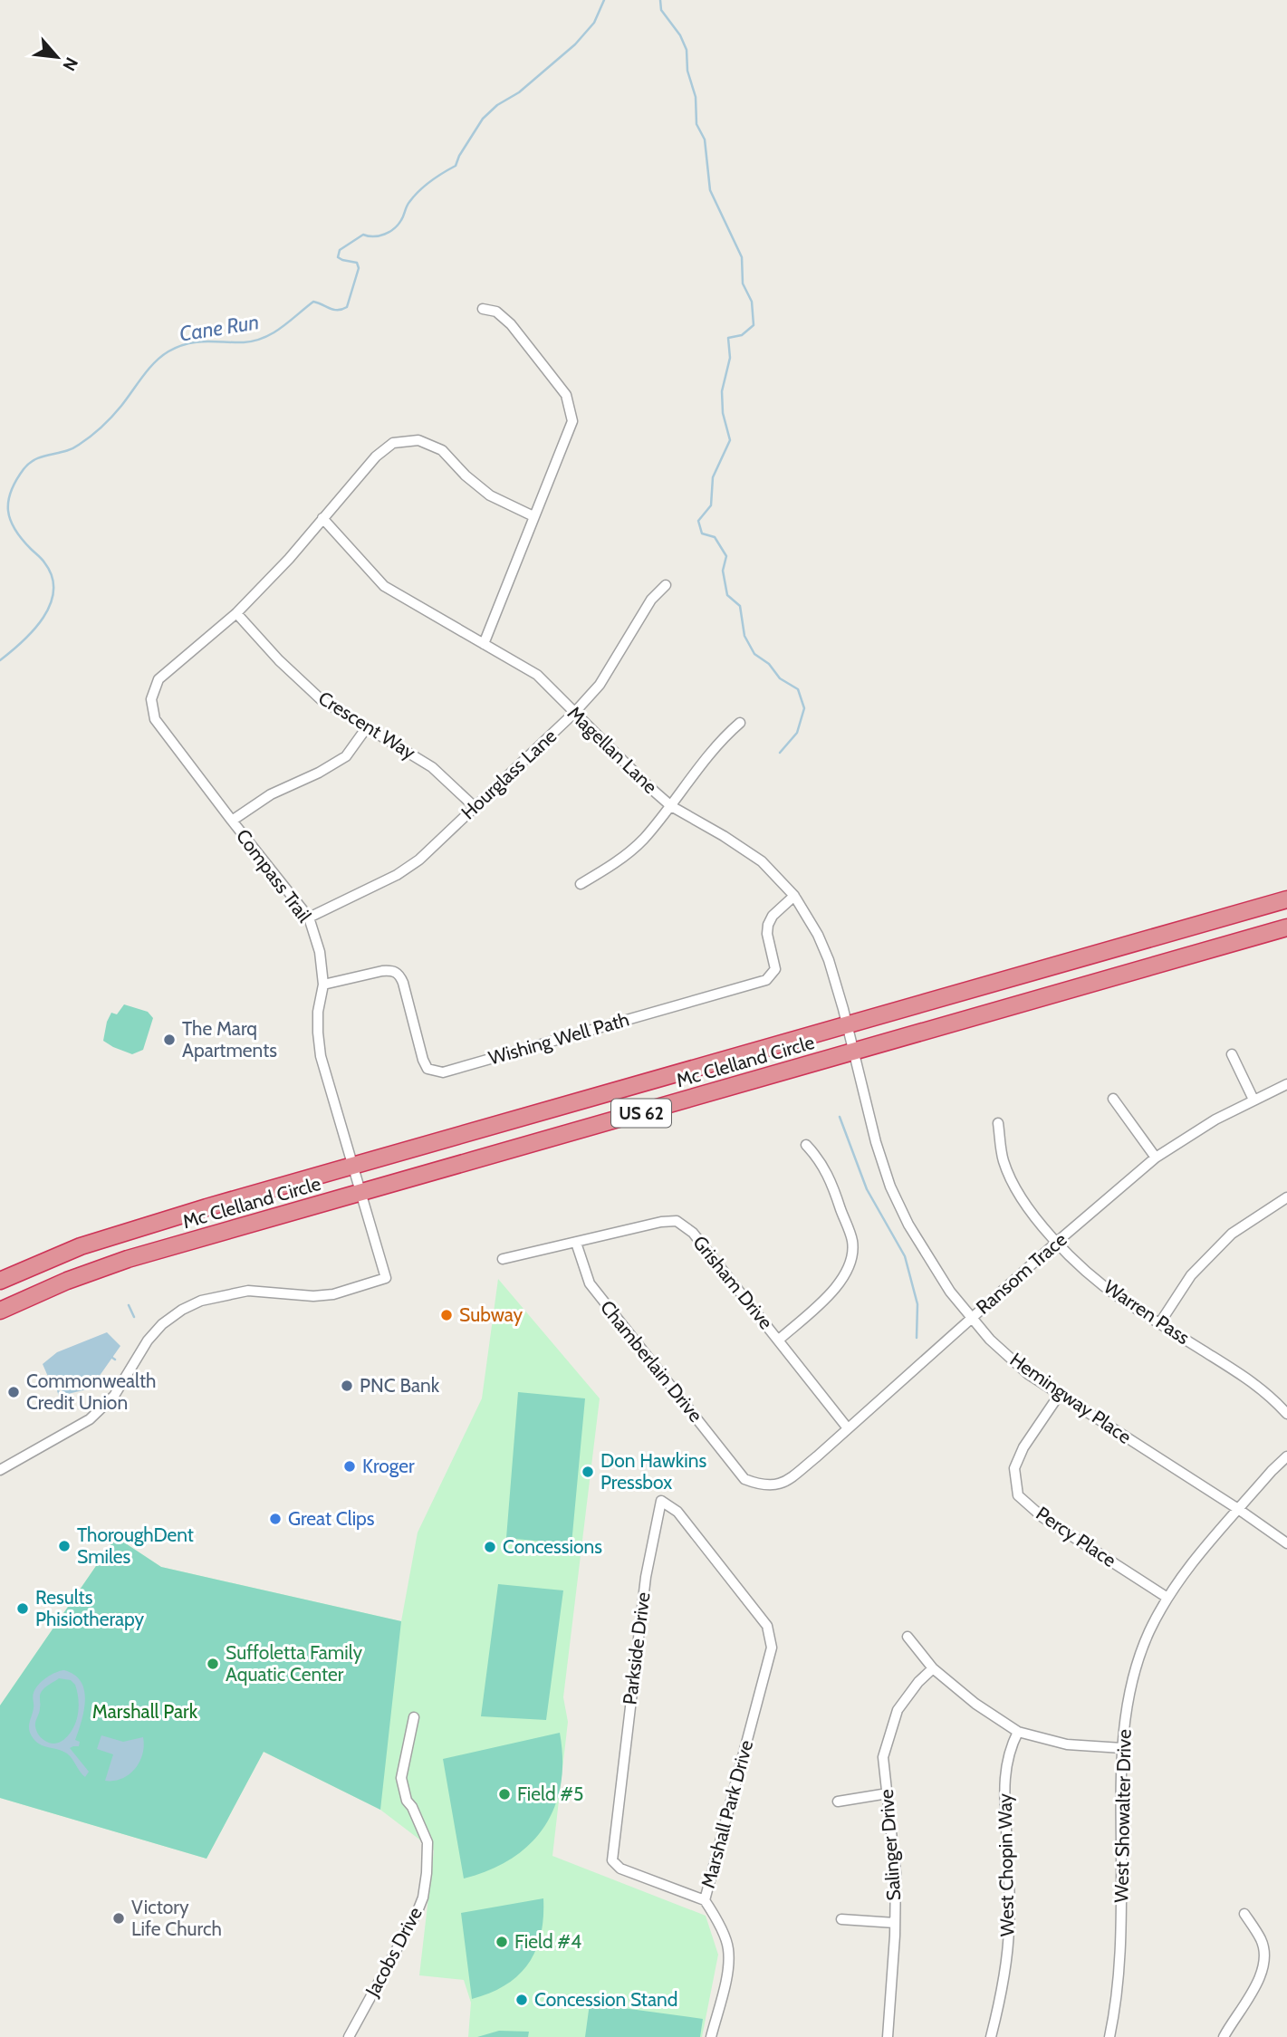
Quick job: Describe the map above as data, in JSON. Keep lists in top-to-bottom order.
{
  "streets": {
    "highway": ["Mc Clelland Circle", "US 62"],
    "street": [
      "Crescent Way",
      "Magellan Lane",
      "Hourglass Lane",
      "Compass Trail",
      "Wishing Well Path",
      "Ransom Trace",
      "Grisham Drive",
      "Warren Pass",
      "Chamberlain Drive",
      "Hemingway Place",
      "Percy Place",
      "Parkside Drive",
      "Marshall Park Drive",
      "West Showalter Drive",
      "Salinger Drive",
      "West Chopin Way",
      "Jacobs Drive"
    ]
  },
  "crossings": [
    ["Crescent Way", "Hourglass Lane"],
    ["Crescent Way", "Compass Trail"],
    ["Magellan Lane", "Hourglass Lane"],
    ["Magellan Lane", "Wishing Well Path"],
    ["Magellan Lane", "Mc Clelland Circle"],
    ["Magellan Lane", "Hemingway Place"],
    ["Hourglass Lane", "Compass Trail"],
    ["Compass Trail", "Wishing Well Path"],
    ["Compass Trail", "Mc Clelland Circle"],
    ["Mc Clelland Circle", "Hemingway Place"],
    ["Ransom Trace", "Grisham Drive"],
    ["Ransom Trace", "Warren Pass"],
    ["Ransom Trace", "Chamberlain Drive"],
    ["Ransom Trace", "Hemingway Place"],
    ["Grisham Drive", "Chamberlain Drive"],
    ["Hemingway Place", "Percy Place"],
    ["Hemingway Place", "West Showalter Drive"],
    ["Percy Place", "West Showalter Drive"],
    ["Parkside Drive", "Marshall Park Drive"]
  ],
  "water": ["Cane Run"],
  "parks": ["Marshall Park"],
  "places": [
    "The Marq Apartments",
    "Subway",
    "PNC Bank",
    "Commonwealth Credit Union",
    "Kroger",
    "Don Hawkins Pressbox",
    "Great Clips",
    "ThoroughDent Smiles",
    "Concessions",
    "Results Phisiotherapy",
    "Suffoletta Family Aquatic Center",
    "Field #5",
    "Victory Life Church",
    "Field #4",
    "Concession Stand"
  ],
  "north": "bottom right"
}
